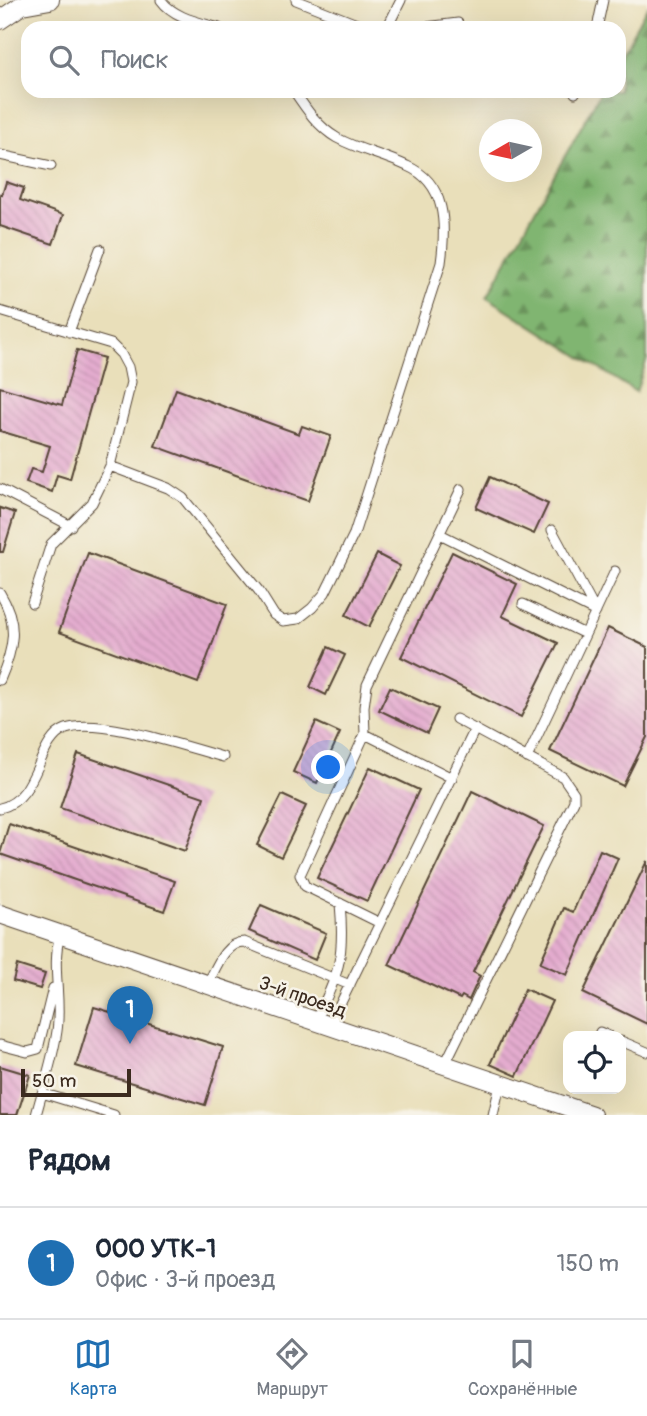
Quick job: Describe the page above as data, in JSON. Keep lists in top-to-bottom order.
{
  "streets": {
    "street": ["3-й проезд"]
  },
  "scale_bar": "50 m",
  "north": "left",
  "page": {
    "search": "Поиск",
    "pins": "1",
    "scale": "50 m",
    "heading": "Рядом",
    "list": [
      {
        "mark": "1",
        "name": "ООО УТК-1",
        "note": "Офис · 3-й проезд",
        "value": "150 m"
      }
    ],
    "nav": ["Карта", "Маршрут", "Сохранённые"]
  }
}
